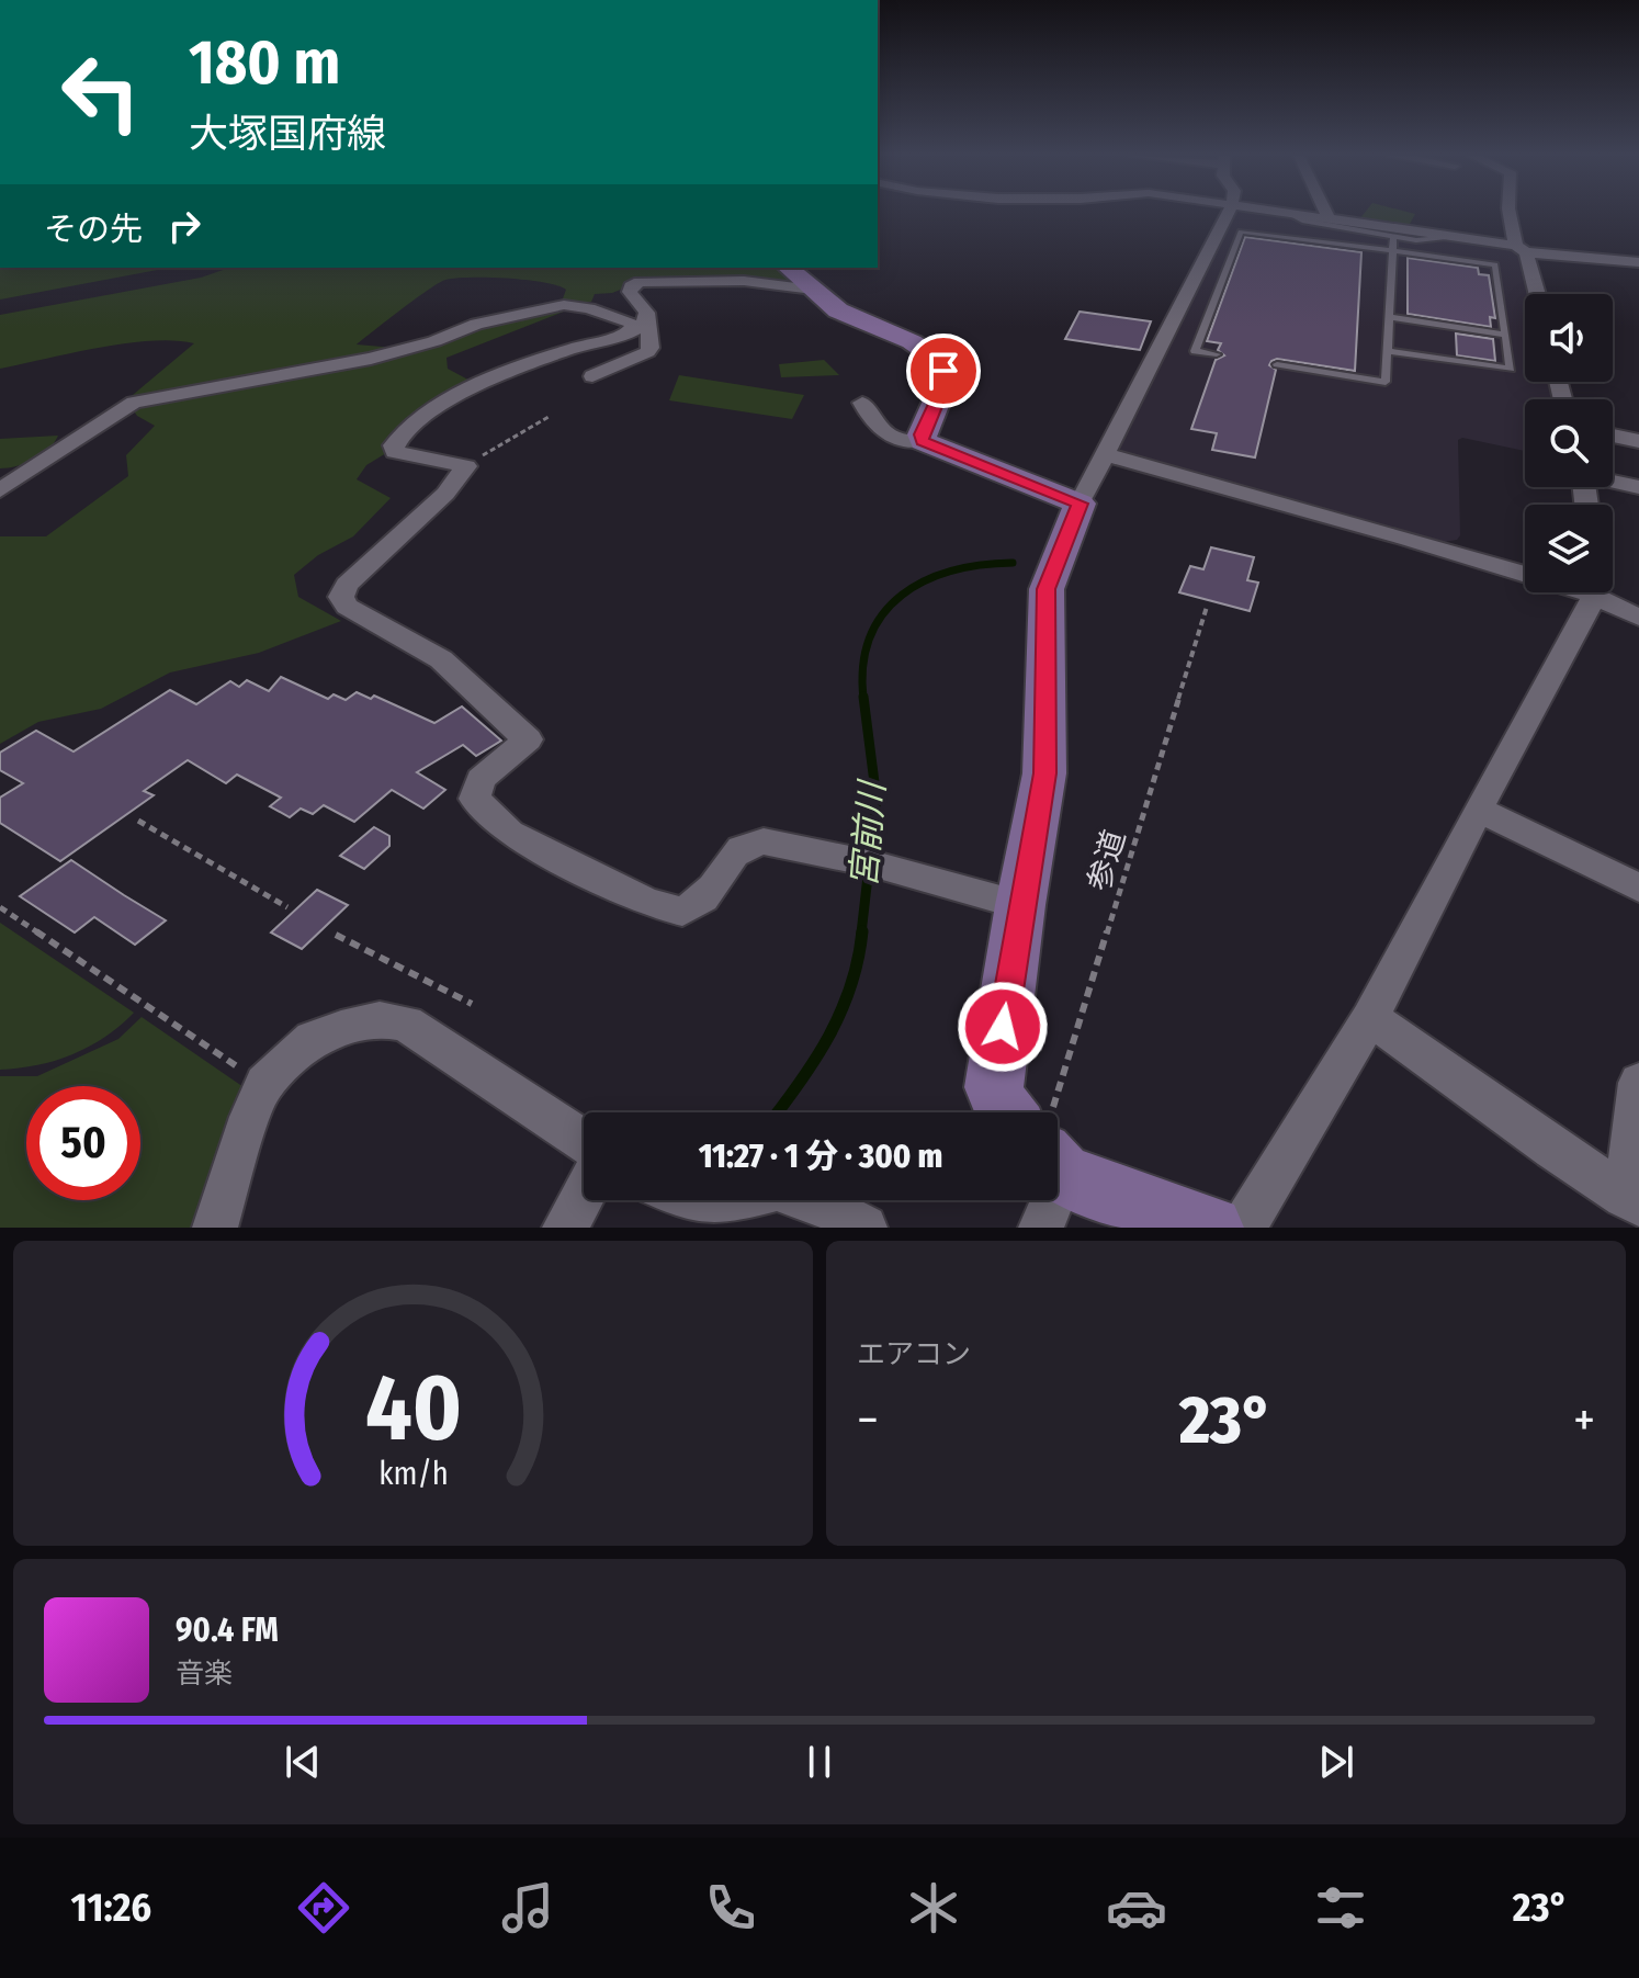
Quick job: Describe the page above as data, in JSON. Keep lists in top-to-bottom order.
{
  "streets": {
    "path": ["参道"]
  },
  "water": ["宮前川"],
  "page": {
    "turn": ["180 m", "大塚国府線"],
    "then": "その先",
    "limit": "50",
    "trip": "11:27 · 1 分 · 300 m",
    "tile": "エアコン",
    "heat": ["−", "23°", "+"],
    "song": ["90.4 FM", "音楽"],
    "tabs": ["11:26", "23°"],
    "gauge": ["40", "km/h"]
  }
}
